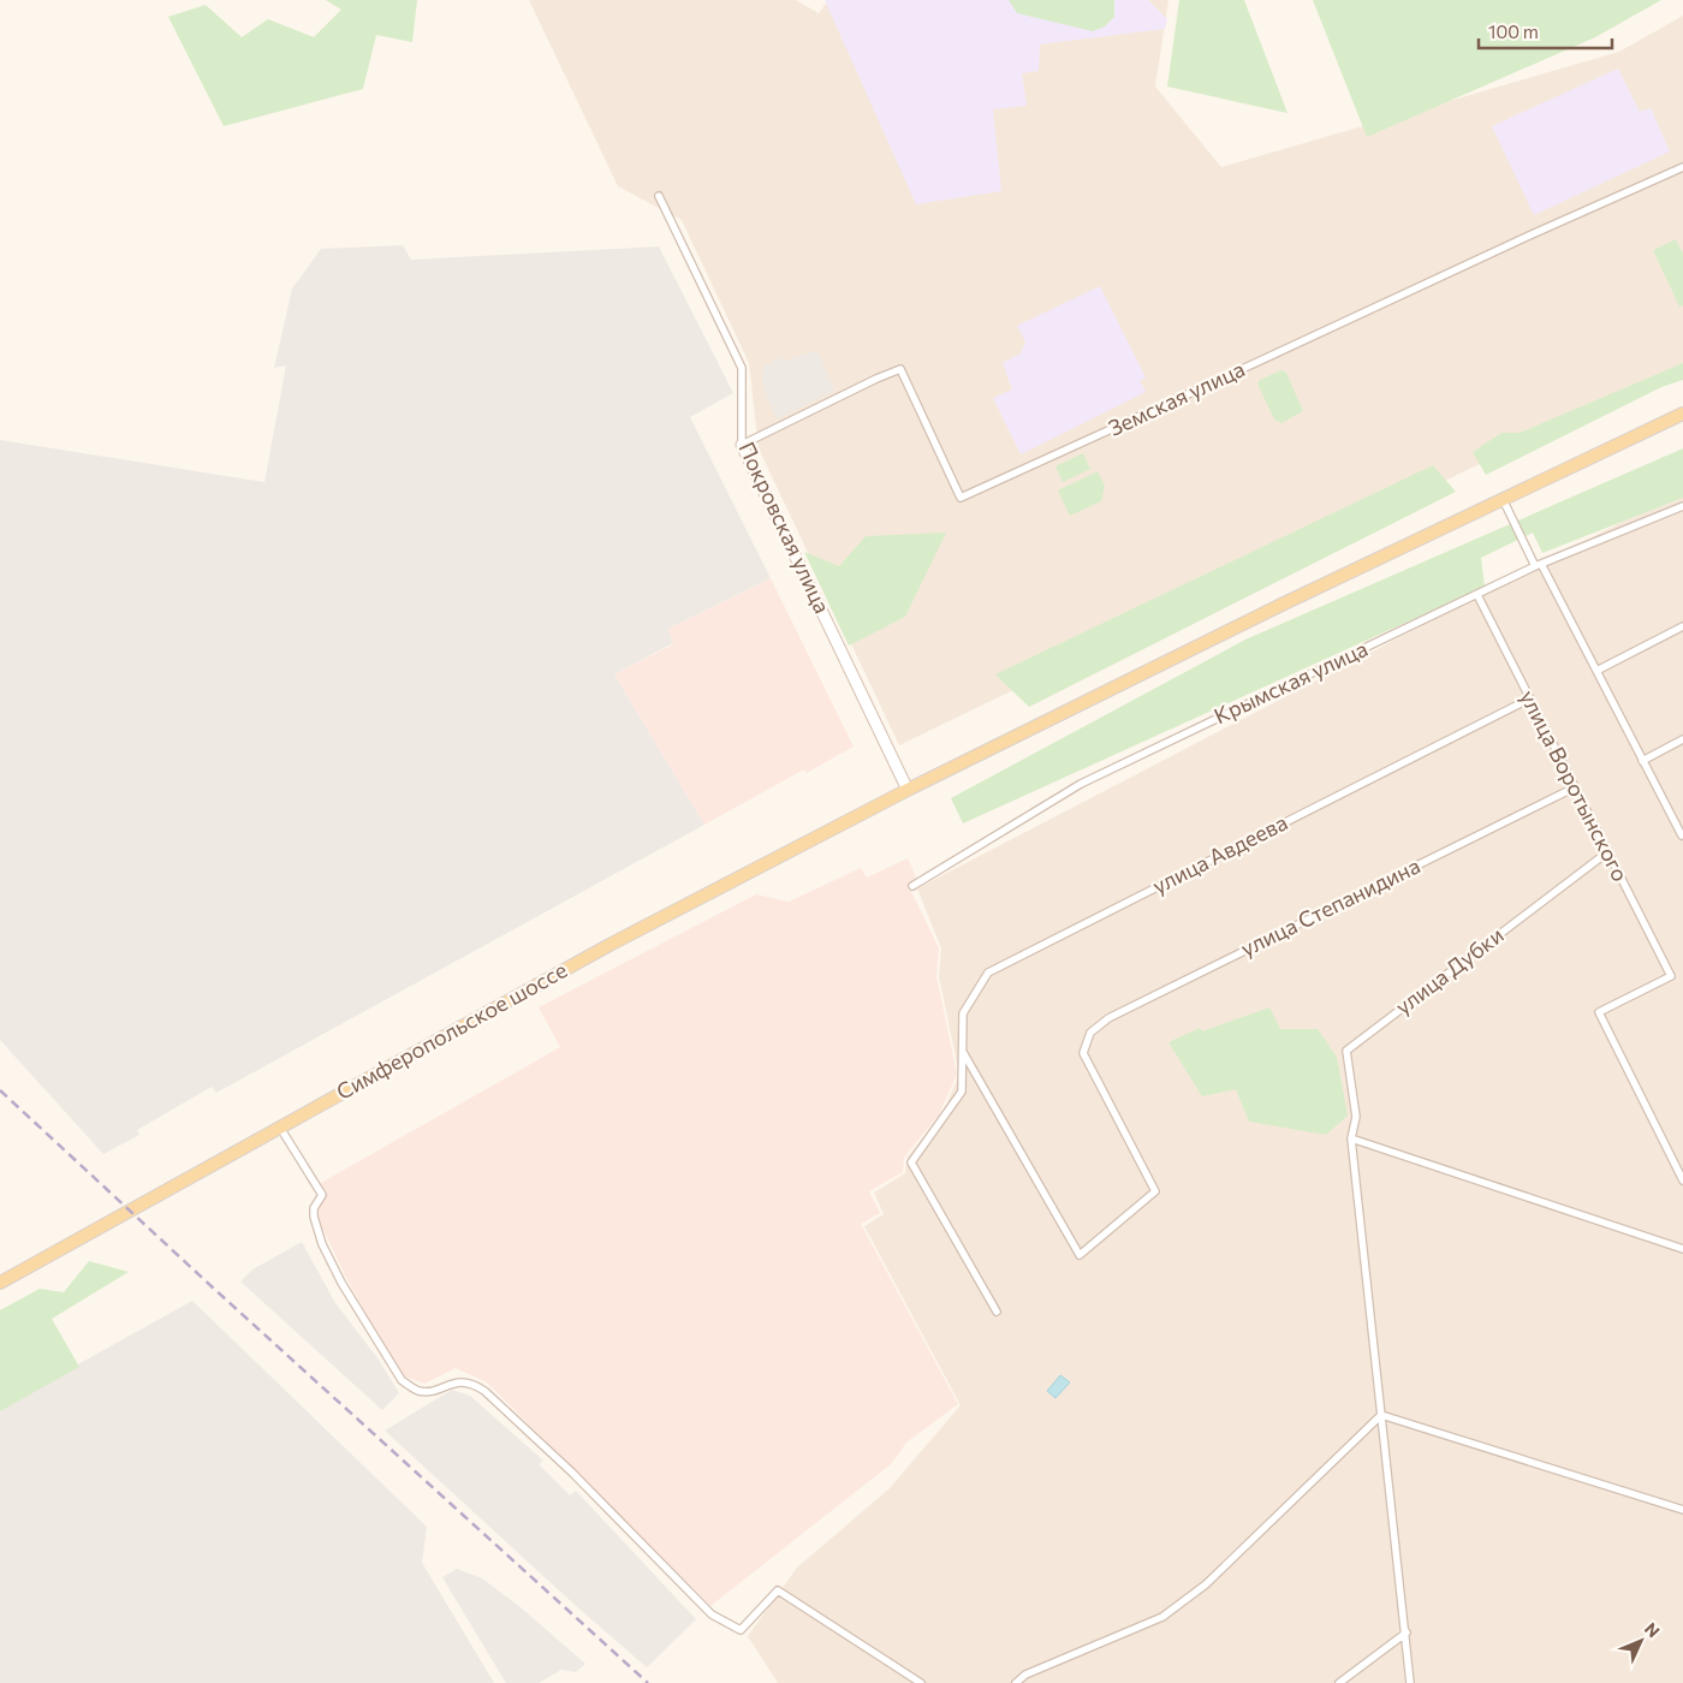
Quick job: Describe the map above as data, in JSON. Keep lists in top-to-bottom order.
{
  "streets": {
    "main road": ["Симферопольское шоссе"],
    "street": [
      "Земская улица",
      "Покровская улица",
      "Крымская улица",
      "улица Воротынского",
      "улица Авдеева",
      "улица Степанидина",
      "улица Дубки"
    ]
  },
  "crossings": [
    ["Земская улица", "Покровская улица"],
    ["Покровская улица", "Симферопольское шоссе"],
    ["Крымская улица", "улица Воротынского"],
    ["улица Воротынского", "улица Авдеева"],
    ["улица Воротынского", "улица Степанидина"],
    ["улица Воротынского", "улица Дубки"],
    ["улица Авдеева", "улица Степанидина"]
  ],
  "scale_bar": "100 m",
  "north": "top right"
}
